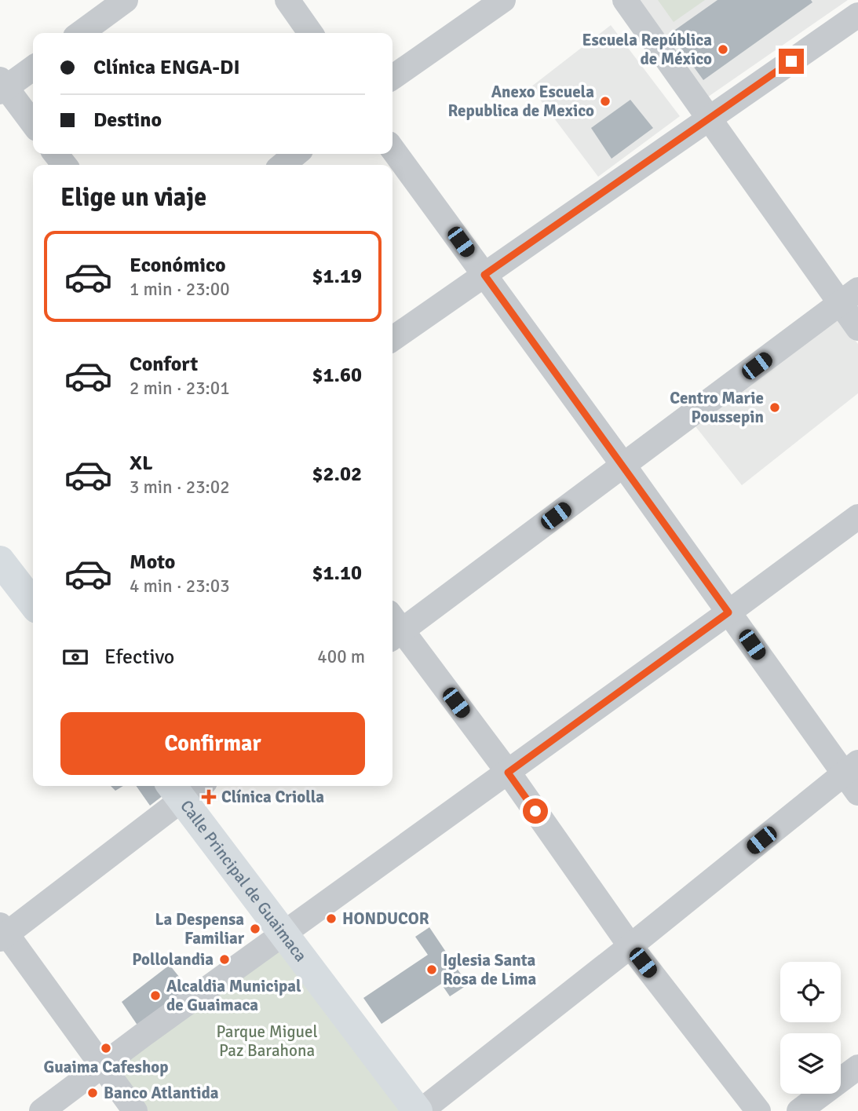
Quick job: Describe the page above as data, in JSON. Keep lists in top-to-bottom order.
{
  "streets": {
    "main road": ["Calle Principal de Guaimaca"]
  },
  "parks": ["Parque Miguel Paz Barahona"],
  "places": {
    "other": [
      "Escuela República de México",
      "Anexo Escuela Republica de Mexico",
      "Centro Marie Poussepin",
      "HONDUCOR",
      "La Despensa Familiar",
      "Pollolandia",
      "Iglesia Santa Rosa de Lima",
      "Alcaldia Municipal de Guaimaca",
      "Guaima Cafeshop",
      "Banco Atlantida"
    ],
    "health": ["Clínica Criolla"]
  },
  "page": {
    "banner": ["Clínica ENGA-DI", "Destino"],
    "heading": "Elige un viaje",
    "list": [
      {
        "name": "Económico",
        "note": "1 min · 23:00",
        "value": "$1.19"
      },
      {
        "name": "Confort",
        "note": "2 min · 23:01",
        "value": "$1.60"
      },
      {
        "name": "XL",
        "note": "3 min · 23:02",
        "value": "$2.02"
      },
      {
        "name": "Moto",
        "note": "4 min · 23:03",
        "value": "$1.10"
      }
    ],
    "pay": ["Efectivo", "400 m"],
    "buttons": "Confirmar"
  }
}
